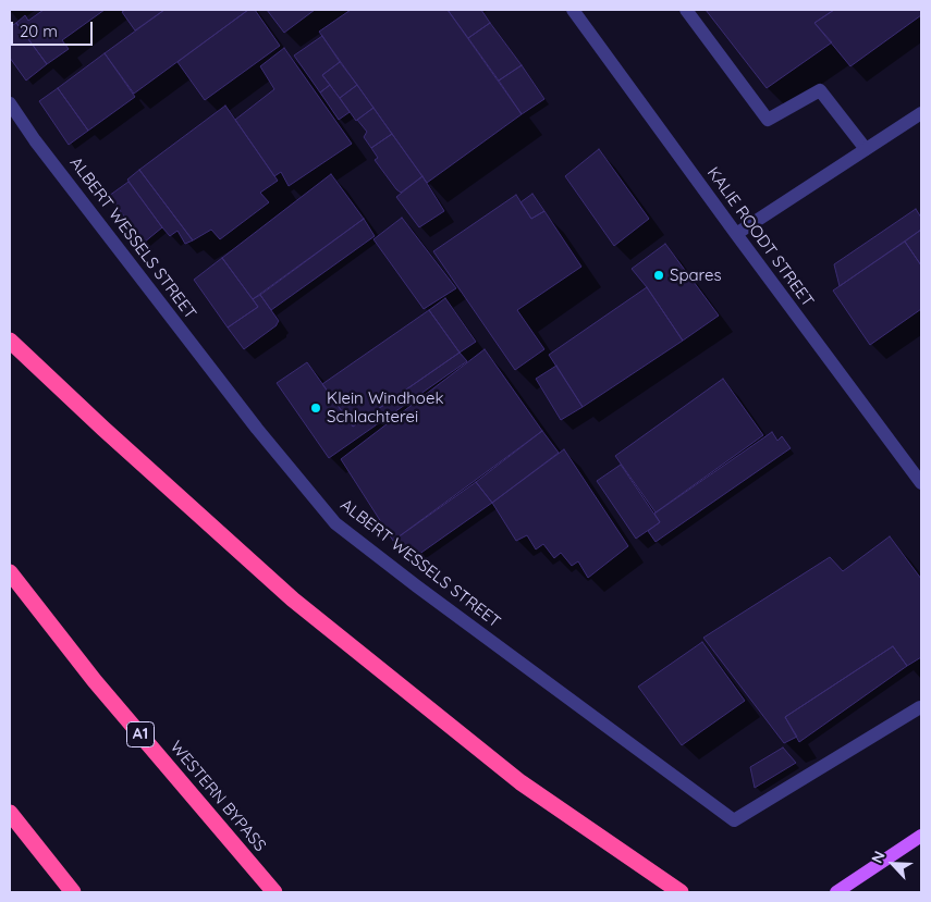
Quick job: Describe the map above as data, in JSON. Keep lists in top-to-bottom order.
{
  "streets": {
    "highway": ["A1", "WESTERN BYPASS"],
    "street": ["KALIE ROODT STREET", "ALBERT WESSELS STREET"]
  },
  "places": ["Spares", "Klein Windhoek Schlachterei"],
  "scale_bar": "20 m",
  "north": "top left"
}
